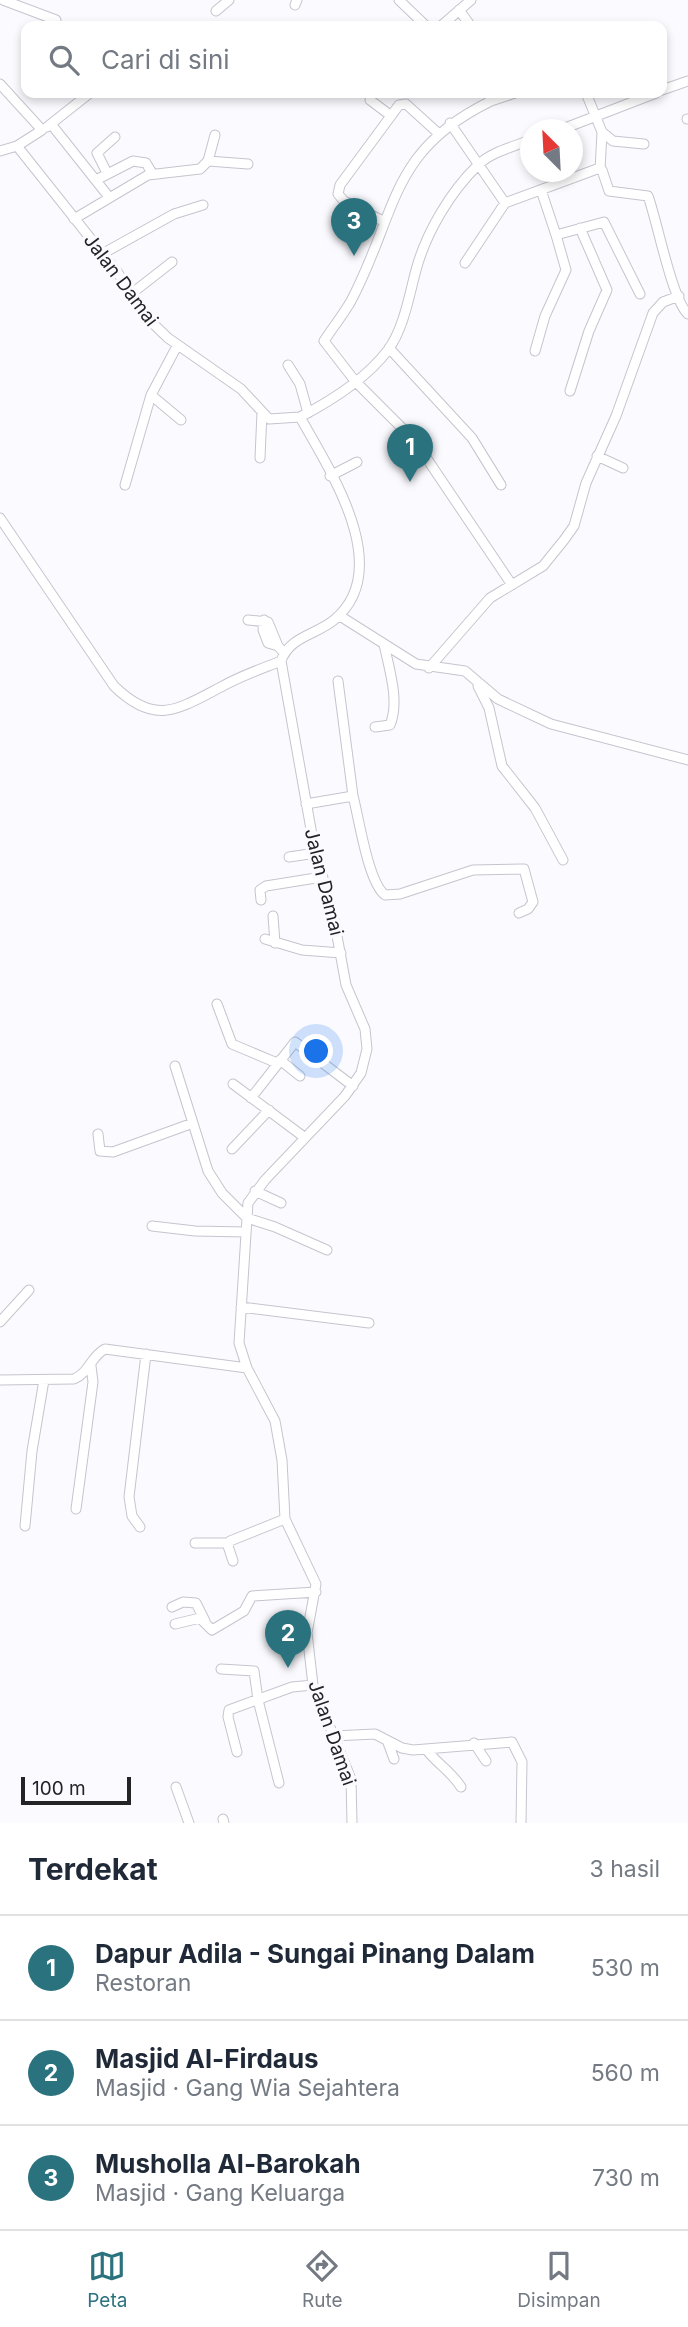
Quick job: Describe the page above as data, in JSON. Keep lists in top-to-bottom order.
{
  "streets": {
    "street": ["Jalan Damai"]
  },
  "scale_bar": "100 m",
  "north": "top left",
  "page": {
    "search": "Cari di sini",
    "pins": ["3", "1", "2"],
    "scale": "100 m",
    "heading": ["Terdekat", "3 hasil"],
    "list": [
      {
        "mark": "1",
        "name": "Dapur Adila - Sungai Pinang Dalam",
        "note": "Restoran",
        "value": "530 m"
      },
      {
        "mark": "2",
        "name": "Masjid Al-Firdaus",
        "note": "Masjid · Gang Wia Sejahtera",
        "value": "560 m"
      },
      {
        "mark": "3",
        "name": "Musholla Al-Barokah",
        "note": "Masjid · Gang Keluarga",
        "value": "730 m"
      }
    ],
    "nav": ["Peta", "Rute", "Disimpan"]
  }
}
